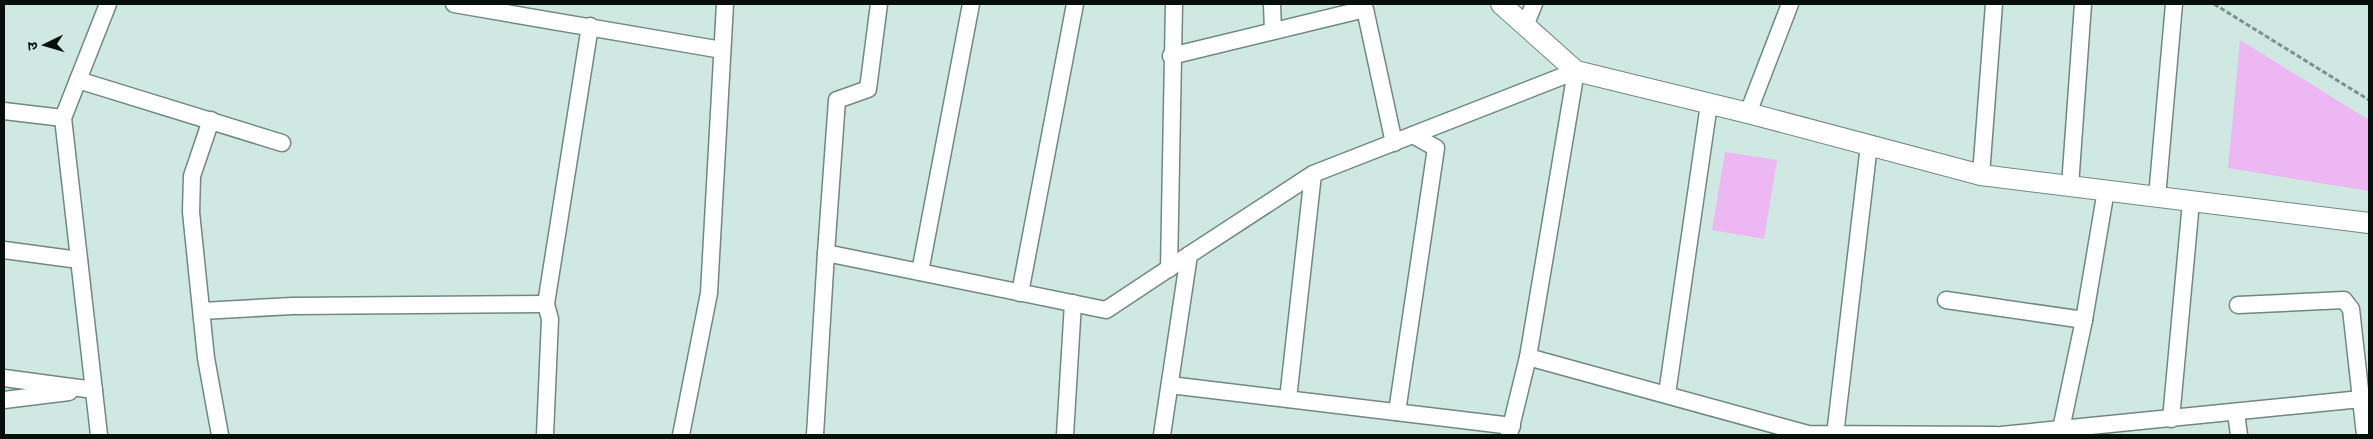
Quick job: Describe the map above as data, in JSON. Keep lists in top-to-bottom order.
{
  "north": "left"
}
